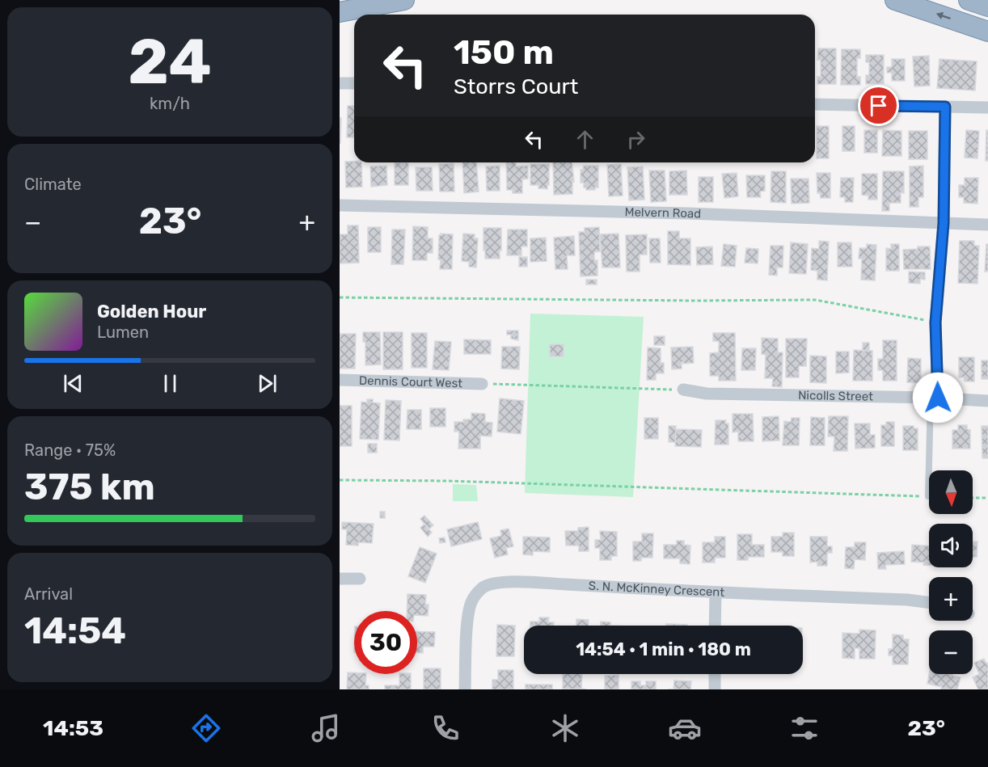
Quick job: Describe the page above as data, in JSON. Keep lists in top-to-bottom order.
{
  "streets": {
    "street": [
      "Melvern Road",
      "Dennis Court West",
      "Nicolls Street",
      "S. N. McKinney Crescent"
    ]
  },
  "north": "bottom",
  "page": {
    "tile": [
      ["24", "km/h"],
      "Climate",
      ["Range · 75%", "375 km"],
      ["Arrival", "14:54"]
    ],
    "turn": ["150 m", "Storrs Court"],
    "heat": ["−", "23°", "+"],
    "song": ["Golden Hour", "Lumen"],
    "map_buttons": ["+", "−"],
    "limit": "30",
    "trip": "14:54 · 1 min · 180 m",
    "tabs": ["14:53", "23°"]
  }
}
